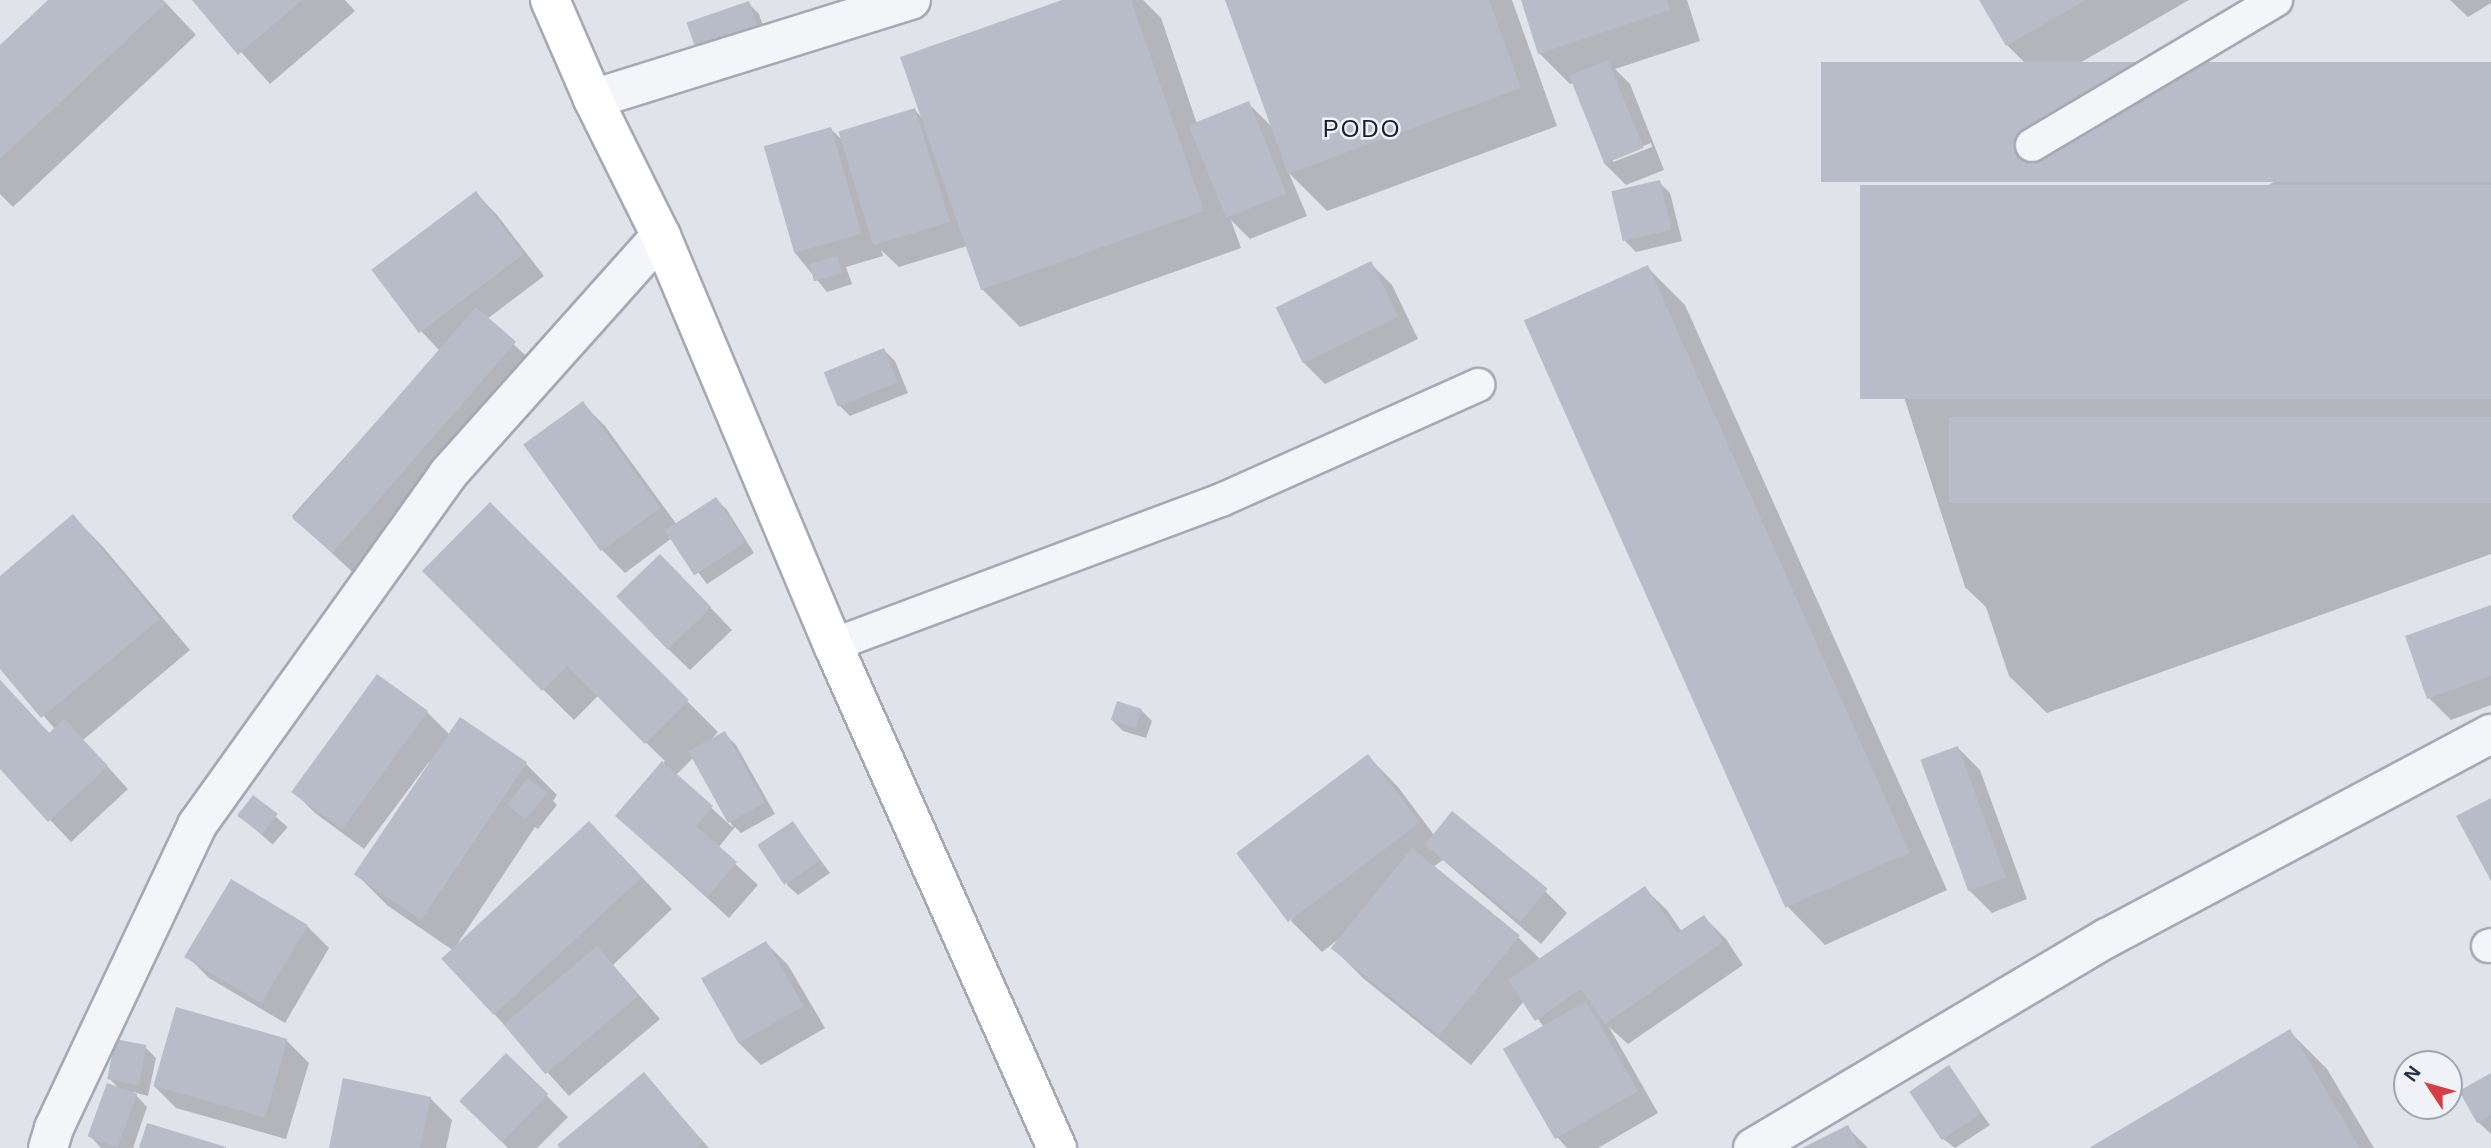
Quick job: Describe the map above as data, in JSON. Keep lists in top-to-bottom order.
{
  "districts": ["PODO"],
  "north": "top left"
}
